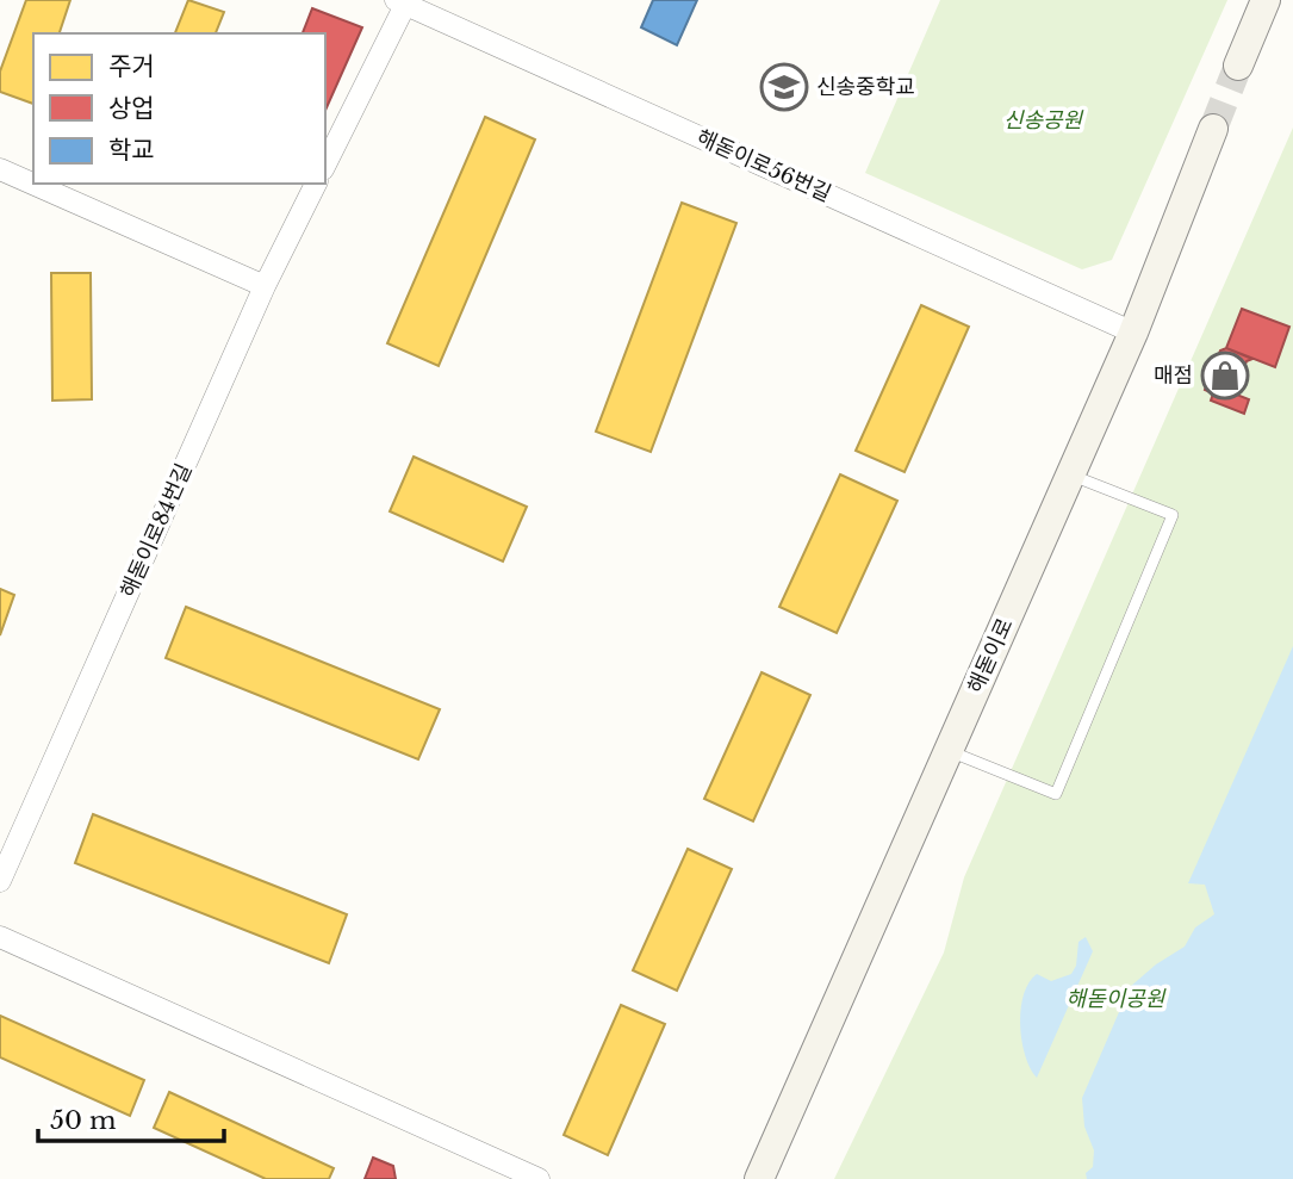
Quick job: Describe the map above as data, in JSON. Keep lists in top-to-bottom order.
{
  "streets": {
    "street": ["해돋이로56번길", "해돋이로84번길", "해돋이로"]
  },
  "crossings": [
    ["해돋이로56번길", "해돋이로"]
  ],
  "parks": ["신송공원", "해돋이공원"],
  "places": {
    "school or university": ["신송중학교"],
    "shop": ["매점"]
  },
  "legend": ["주거", "상업", "학교"],
  "scale_bar": "50 m"
}
